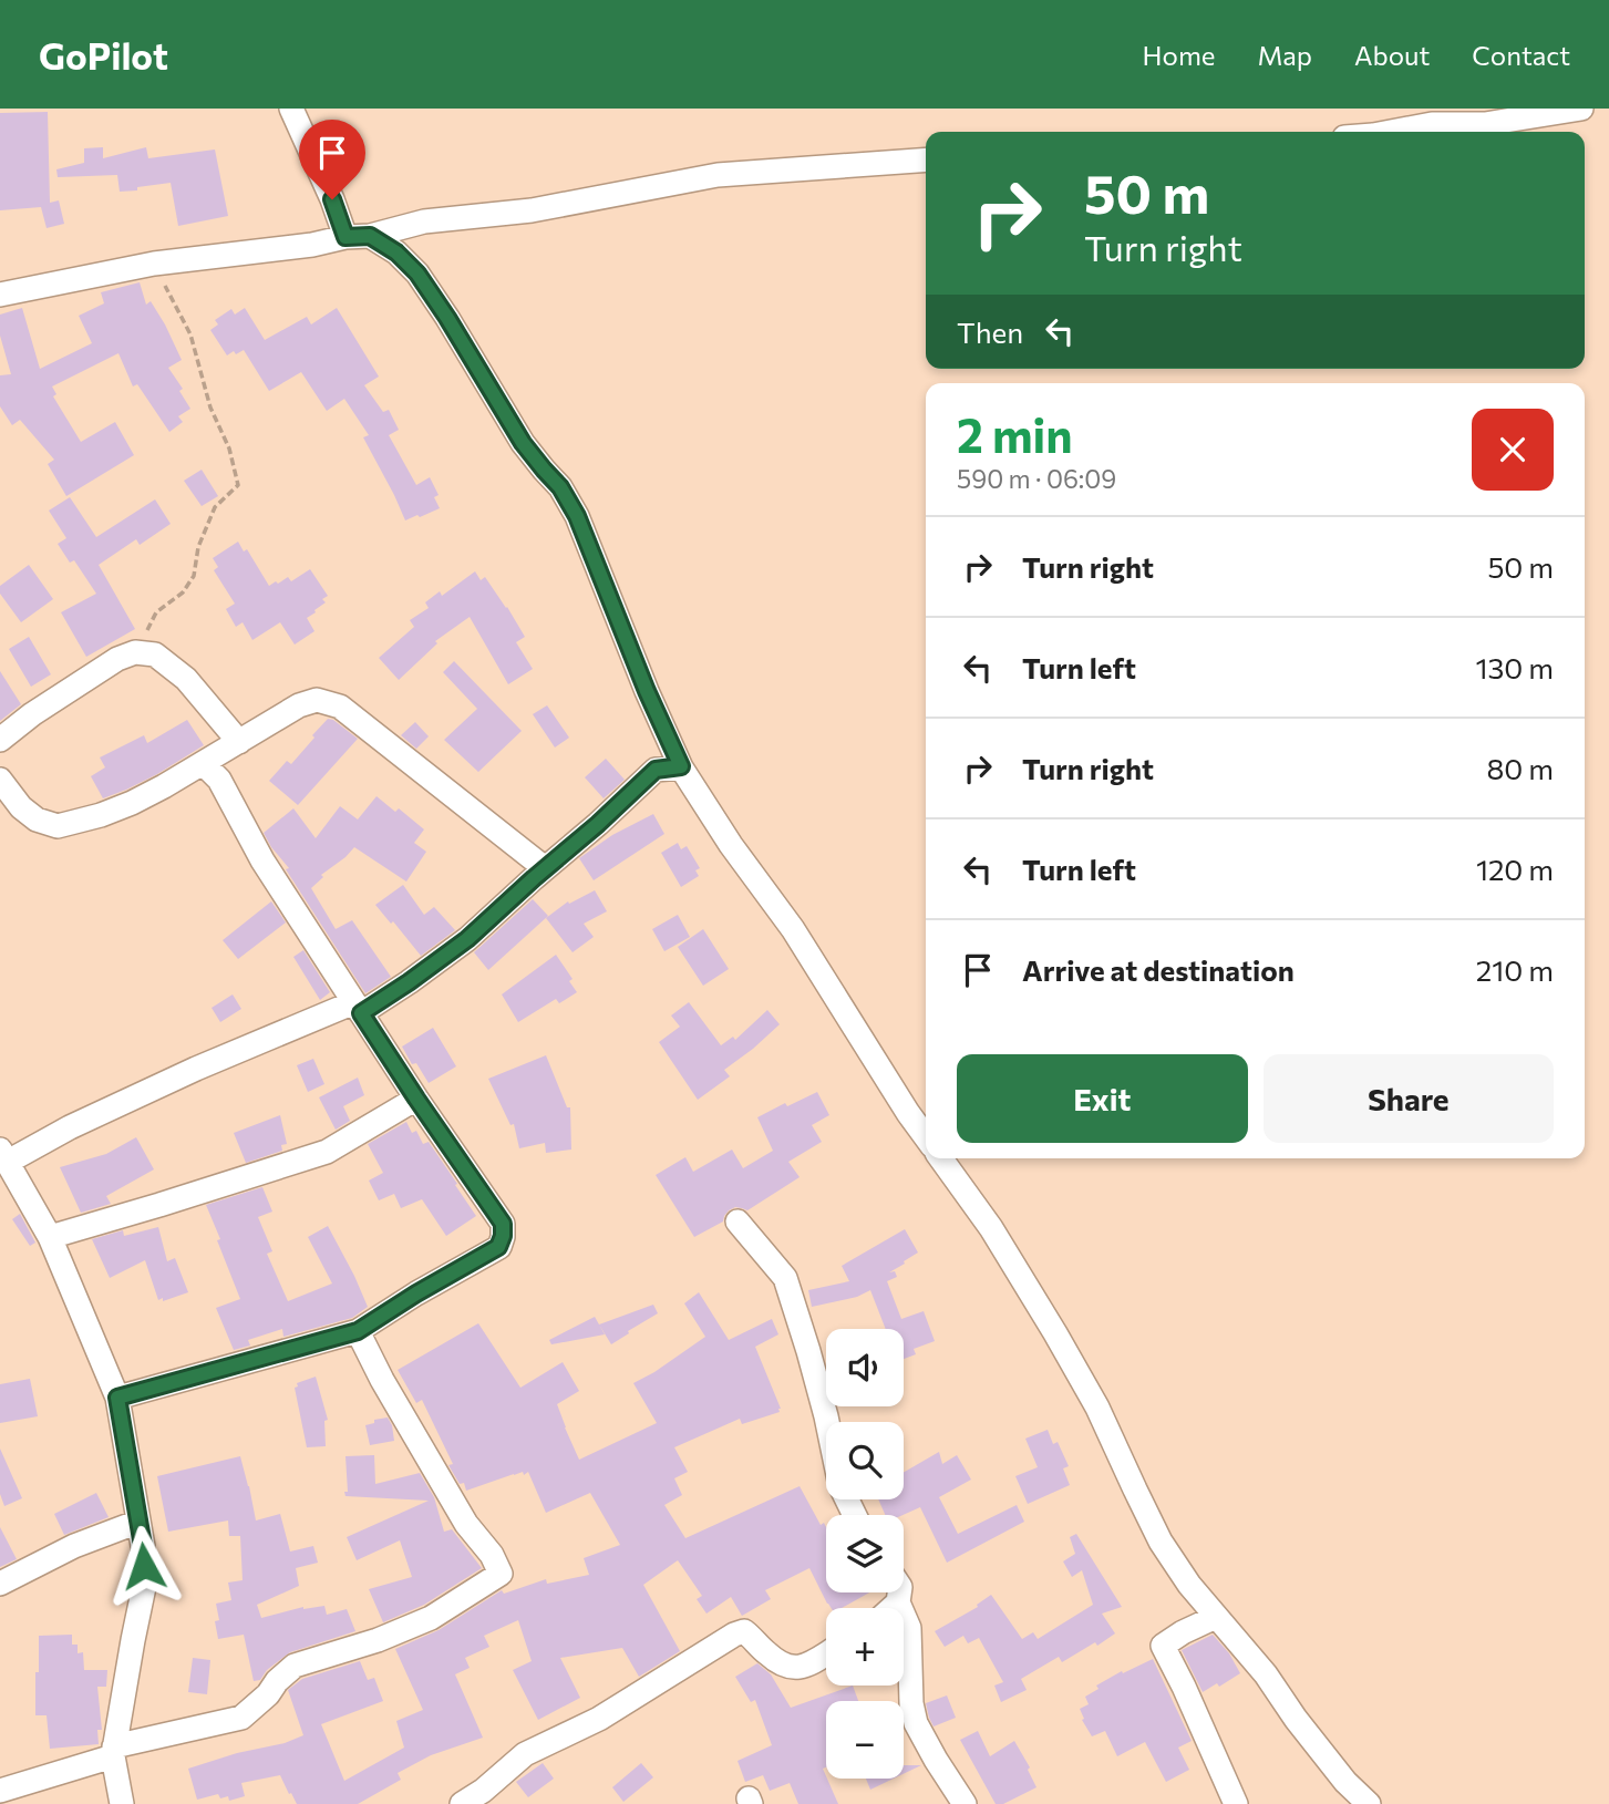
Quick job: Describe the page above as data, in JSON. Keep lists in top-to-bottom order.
{
  "page": {
    "header": "GoPilot",
    "nav": [
      "Home",
      "Map",
      "About",
      "Contact"
    ],
    "turn": ["50 m", "Turn right"],
    "then": "Then",
    "heading": ["2 min", "590 m · 06:09"],
    "list": [
      {
        "name": "Turn right",
        "value": "50 m"
      },
      {
        "name": "Turn left",
        "value": "130 m"
      },
      {
        "name": "Turn right",
        "value": "80 m"
      },
      {
        "name": "Turn left",
        "value": "120 m"
      },
      {
        "name": "Arrive at destination",
        "value": "210 m"
      }
    ],
    "buttons": ["Exit", "Share"],
    "map_buttons": ["+", "−"]
  }
}
